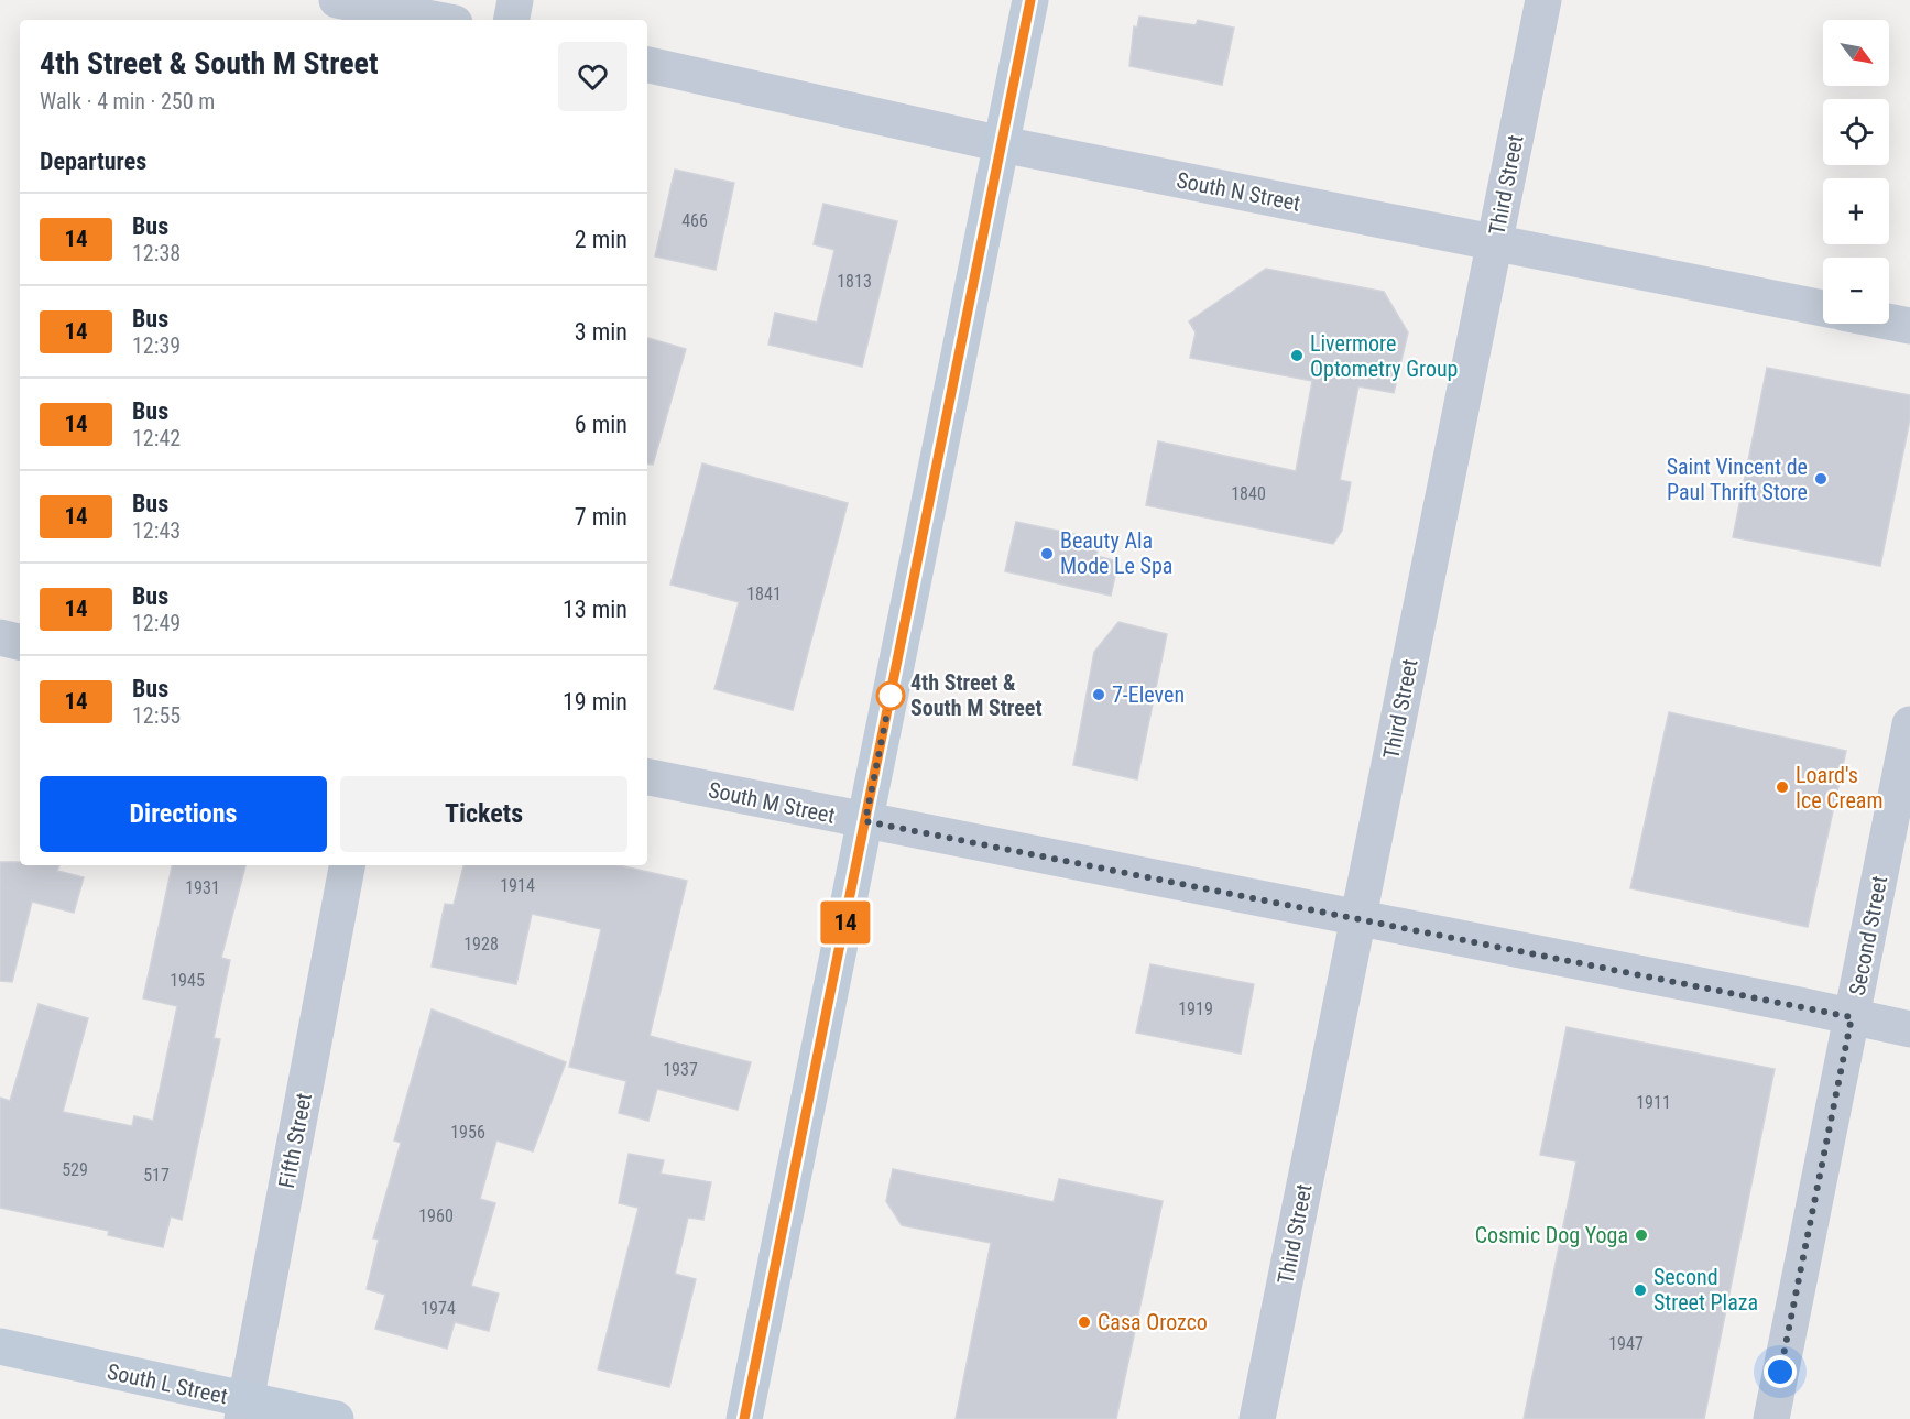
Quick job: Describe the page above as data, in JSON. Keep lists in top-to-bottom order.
{
  "streets": {
    "main road": ["South L Street"],
    "street": [
      "Third Street",
      "South N Street",
      "South M Street",
      "Second Street",
      "Fifth Street"
    ]
  },
  "crossings": [
    ["Third Street", "South N Street"],
    ["Third Street", "South M Street"],
    ["South M Street", "Second Street"],
    ["Fifth Street", "South L Street"]
  ],
  "places": [
    "Livermore Optometry Group",
    "Saint Vincent de Paul Thrift Store",
    "Beauty Ala Mode Le Spa",
    "7-Eleven",
    "4th Street & South M Street",
    "Loard's Ice Cream",
    "Cosmic Dog Yoga",
    "Second Street Plaza",
    "Casa Orozco"
  ],
  "lines": ["bus line 14"],
  "house_numbers": [
    "466",
    "1813",
    "1840",
    "1841",
    "1914",
    "1931",
    "1928",
    "1945",
    "1919",
    "1937",
    "1911",
    "1956",
    "529",
    "517",
    "1960",
    "1974",
    "1947"
  ],
  "north": "bottom right",
  "page": {
    "on_map": "14",
    "map_buttons": ["+", "−"],
    "heading": [
      ["4th Street & South M Street", "Walk · 4 min · 250 m"],
      "Departures"
    ],
    "list": [
      {
        "mark": "14",
        "name": "Bus",
        "note": "12:38",
        "value": "2 min"
      },
      {
        "mark": "14",
        "name": "Bus",
        "note": "12:39",
        "value": "3 min"
      },
      {
        "mark": "14",
        "name": "Bus",
        "note": "12:42",
        "value": "6 min"
      },
      {
        "mark": "14",
        "name": "Bus",
        "note": "12:43",
        "value": "7 min"
      },
      {
        "mark": "14",
        "name": "Bus",
        "note": "12:49",
        "value": "13 min"
      },
      {
        "mark": "14",
        "name": "Bus",
        "note": "12:55",
        "value": "19 min"
      }
    ],
    "buttons": ["Directions", "Tickets"]
  }
}
